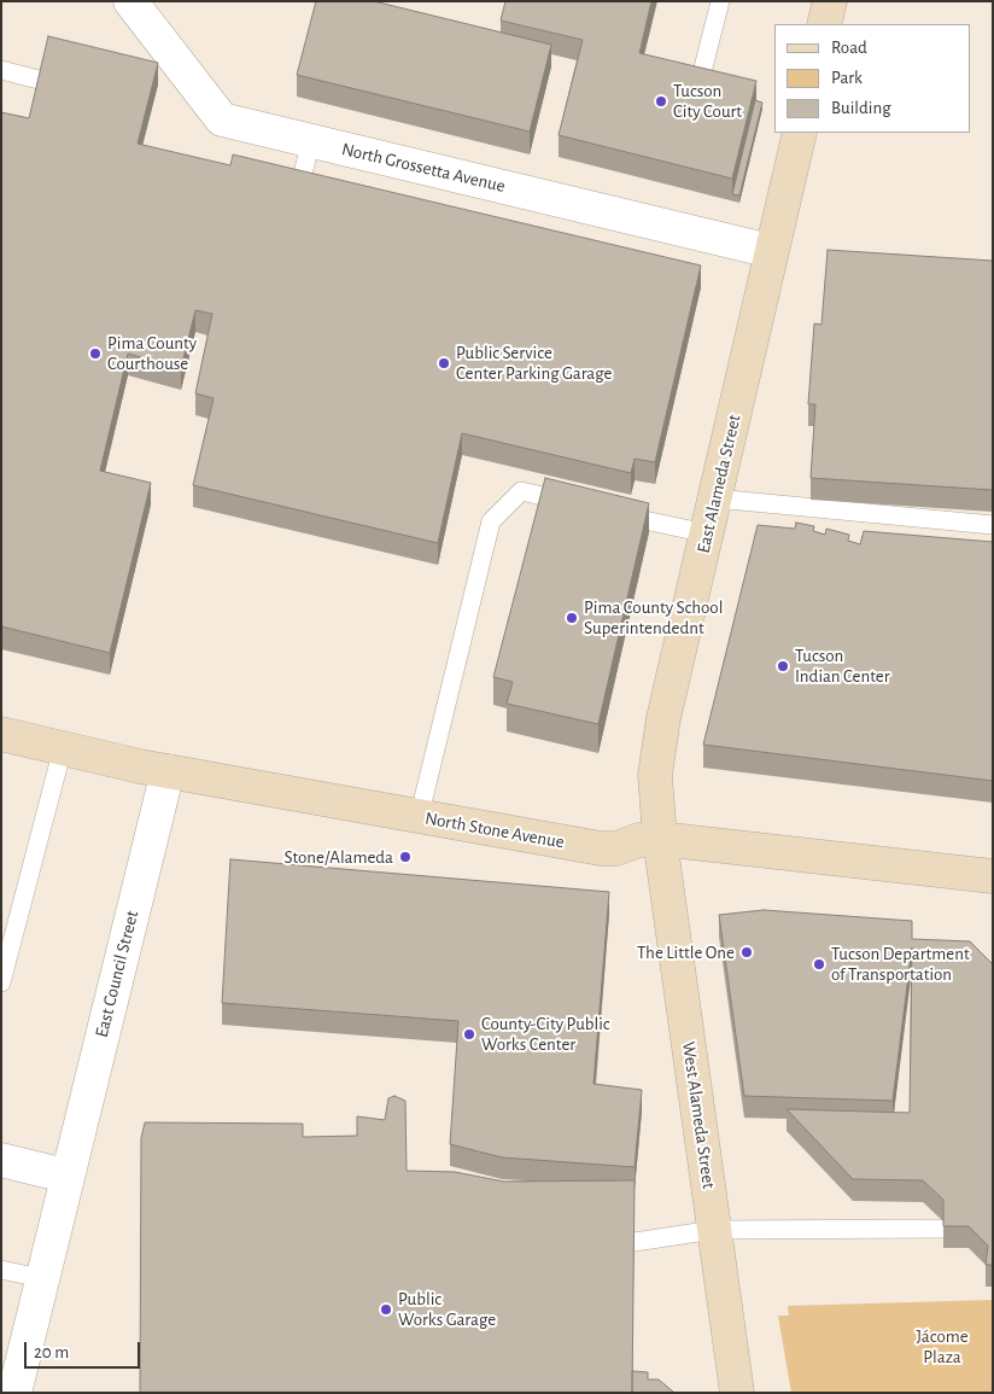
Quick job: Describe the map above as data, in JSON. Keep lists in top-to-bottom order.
{
  "streets": {
    "street": [
      "North Grossetta Avenue",
      "East Alameda Street",
      "North Stone Avenue",
      "East Council Street",
      "West Alameda Street"
    ]
  },
  "crossings": [
    ["North Grossetta Avenue", "East Alameda Street"],
    ["East Alameda Street", "North Stone Avenue"],
    ["East Alameda Street", "West Alameda Street"],
    ["North Stone Avenue", "East Council Street"],
    ["North Stone Avenue", "West Alameda Street"]
  ],
  "parks": ["Jácome Plaza"],
  "places": [
    "Tucson City Court",
    "Pima County Courthouse",
    "Public Service Center Parking Garage",
    "Pima County School Superintendednt",
    "Tucson Indian Center",
    "Stone/Alameda",
    "The Little One",
    "Tucson Department of Transportation",
    "County-City Public Works Center",
    "Public Works Garage"
  ],
  "legend": ["Road", "Park", "Building"],
  "scale_bar": "20 m"
}
